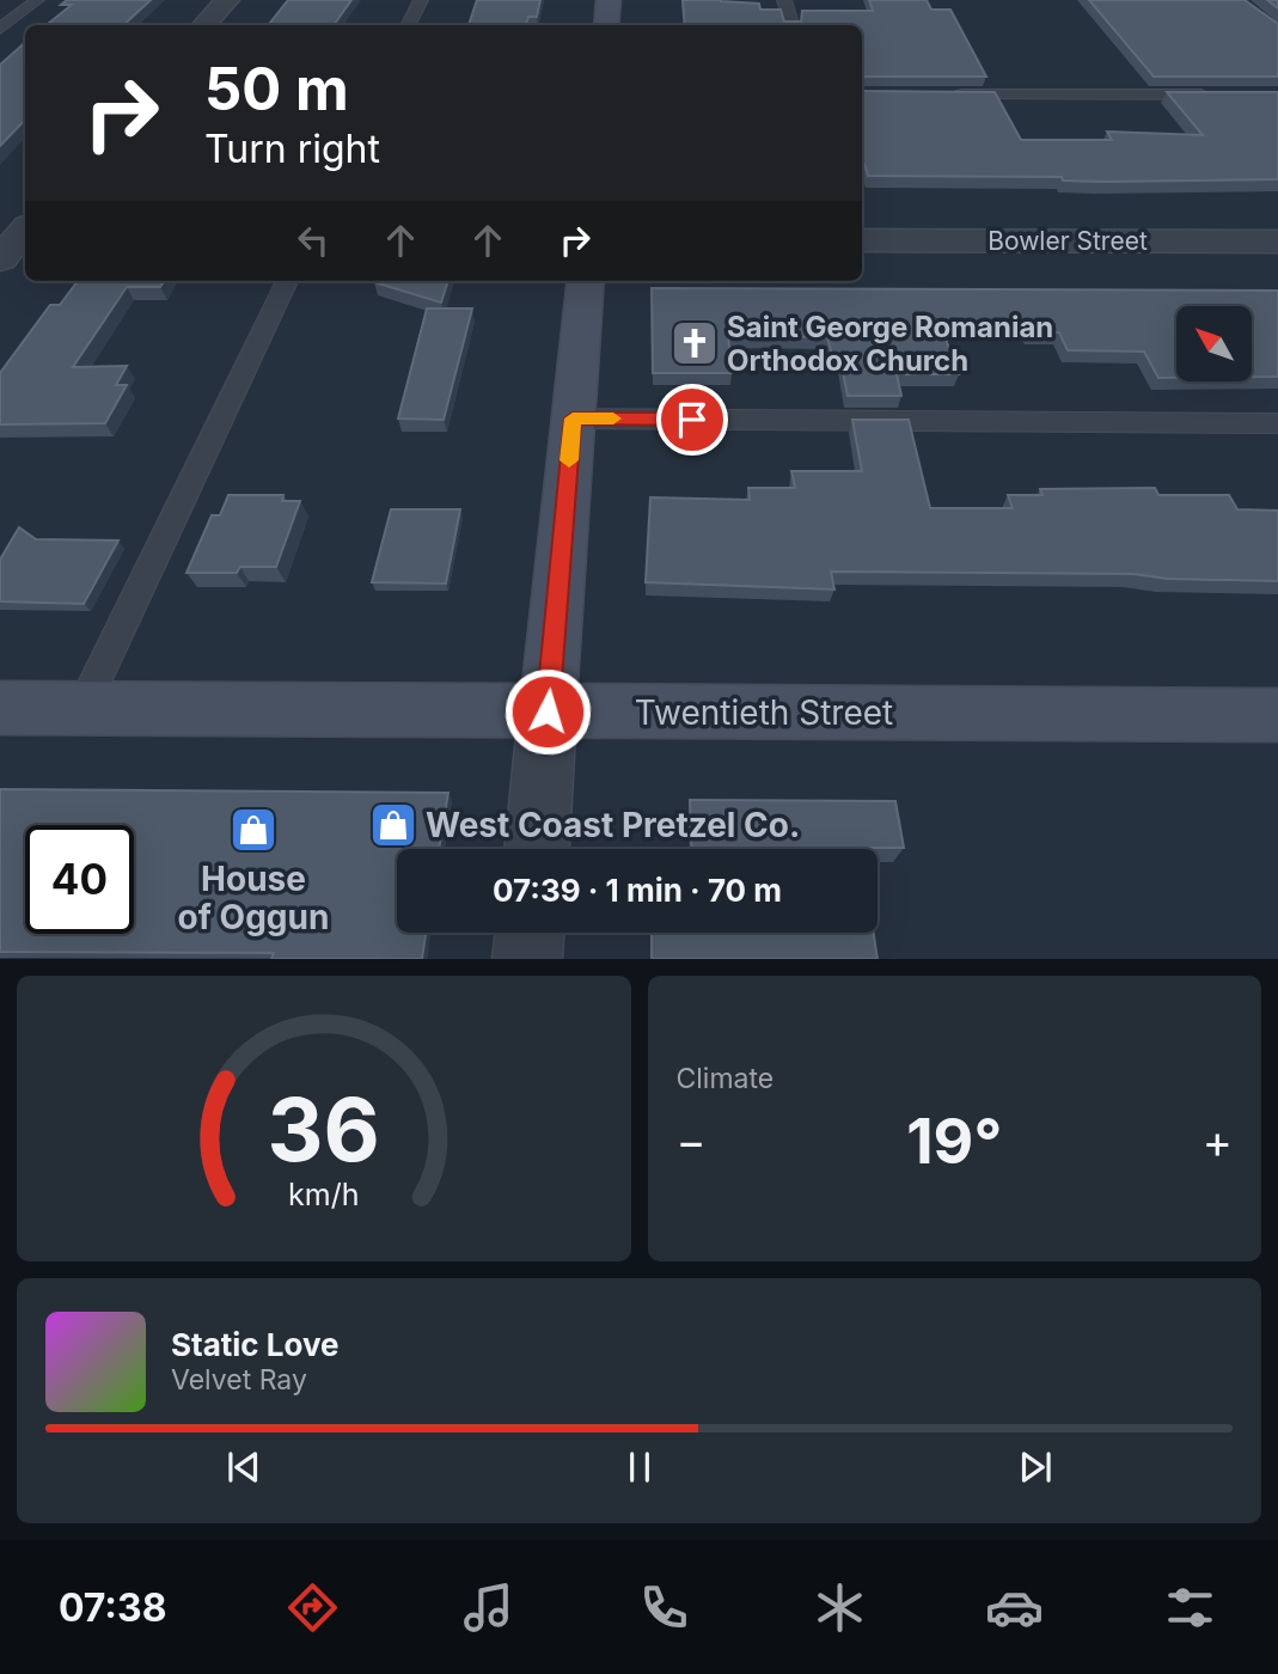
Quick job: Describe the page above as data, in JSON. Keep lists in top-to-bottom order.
{
  "streets": {
    "main road": ["Twentieth Street"],
    "street": ["Bowler Street"]
  },
  "places": {
    "church": ["Saint George Romanian Orthodox Church"],
    "shop": ["West Coast Pretzel Co.", "House of Oggun"]
  },
  "north": "top left",
  "page": {
    "turn": ["50 m", "Turn right"],
    "limit": "40",
    "trip": "07:39 · 1 min · 70 m",
    "tile": "Climate",
    "heat": ["−", "19°", "+"],
    "song": ["Static Love", "Velvet Ray"],
    "tabs": "07:38",
    "gauge": ["36", "km/h"]
  }
}
